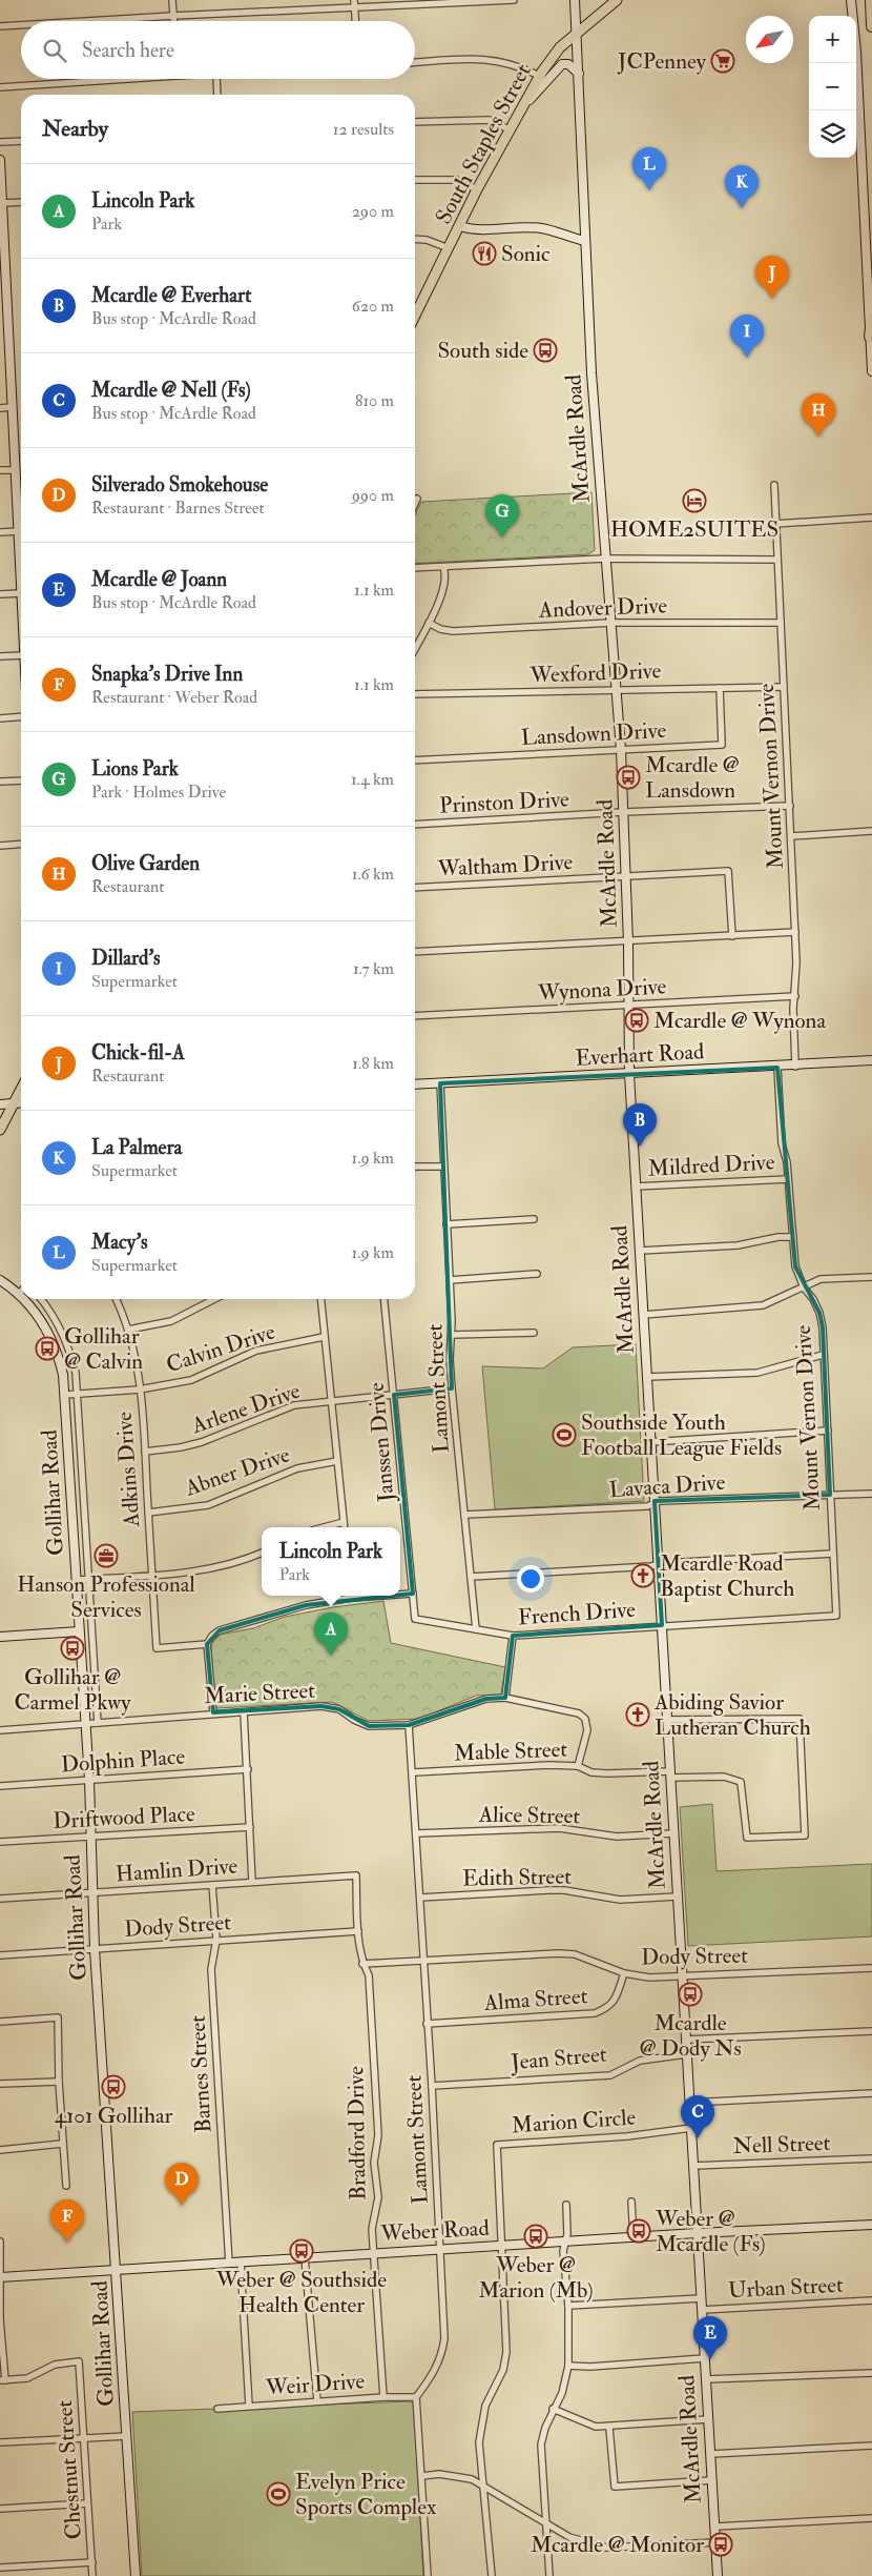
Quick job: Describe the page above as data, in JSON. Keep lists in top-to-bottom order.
{
  "streets": {
    "main road": [
      "South Staples Street",
      "McArdle Road",
      "Everhart Road",
      "Gollihar Road",
      "Weber Road"
    ],
    "street": [
      "Andover Drive",
      "Wexford Drive",
      "Lansdown Drive",
      "Mount Vernon Drive",
      "Prinston Drive",
      "Waltham Drive",
      "Wynona Drive",
      "Mildred Drive",
      "Calvin Drive",
      "Lamont Street",
      "Arlene Drive",
      "Janssen Drive",
      "Adkins Drive",
      "Abner Drive",
      "Lavaca Drive",
      "French Drive",
      "Marie Street",
      "Mable Street",
      "Dolphin Place",
      "Alice Street",
      "Driftwood Place",
      "Hamlin Drive",
      "Edith Street",
      "Dody Street",
      "Alma Street",
      "Jean Street",
      "Barnes Street",
      "Marion Circle",
      "Bradford Drive",
      "Nell Street",
      "Urban Street",
      "Weir Drive",
      "Chestnut Street"
    ]
  },
  "crossings": [
    ["South Staples Street", "McArdle Road"],
    ["McArdle Road", "Andover Drive"],
    ["McArdle Road", "Wexford Drive"],
    ["McArdle Road", "Lansdown Drive"],
    ["McArdle Road", "Prinston Drive"],
    ["McArdle Road", "Waltham Drive"],
    ["McArdle Road", "Wynona Drive"],
    ["McArdle Road", "Everhart Road"],
    ["McArdle Road", "Mildred Drive"],
    ["McArdle Road", "Lavaca Drive"],
    ["McArdle Road", "French Drive"],
    ["McArdle Road", "Mable Street"],
    ["McArdle Road", "Alice Street"],
    ["McArdle Road", "Edith Street"],
    ["McArdle Road", "Dody Street"],
    ["McArdle Road", "Jean Street"],
    ["McArdle Road", "Marion Circle"],
    ["McArdle Road", "Nell Street"],
    ["McArdle Road", "Weber Road"],
    ["McArdle Road", "Urban Street"],
    ["Andover Drive", "Mount Vernon Drive"],
    ["Wexford Drive", "Lansdown Drive"],
    ["Wexford Drive", "Mount Vernon Drive"],
    ["Mount Vernon Drive", "Prinston Drive"],
    ["Mount Vernon Drive", "Wynona Drive"],
    ["Mount Vernon Drive", "Everhart Road"],
    ["Mount Vernon Drive", "Mildred Drive"],
    ["Mount Vernon Drive", "Lavaca Drive"],
    ["Mount Vernon Drive", "French Drive"],
    ["Everhart Road", "Lamont Street"],
    ["Calvin Drive", "Adkins Drive"],
    ["Calvin Drive", "Gollihar Road"],
    ["Lamont Street", "Arlene Drive"],
    ["Lamont Street", "Lavaca Drive"],
    ["Lamont Street", "French Drive"],
    ["Lamont Street", "Marie Street"],
    ["Lamont Street", "Mable Street"],
    ["Lamont Street", "Alice Street"],
    ["Lamont Street", "Edith Street"],
    ["Lamont Street", "Dody Street"],
    ["Lamont Street", "Alma Street"],
    ["Lamont Street", "Jean Street"],
    ["Lamont Street", "Weber Road"],
    ["Lamont Street", "Weir Drive"],
    ["Arlene Drive", "Janssen Drive"],
    ["Arlene Drive", "Adkins Drive"],
    ["Janssen Drive", "French Drive"],
    ["Adkins Drive", "Abner Drive"],
    ["Gollihar Road", "Marie Street"],
    ["Gollihar Road", "Dolphin Place"],
    ["Gollihar Road", "Driftwood Place"],
    ["Gollihar Road", "Hamlin Drive"],
    ["Gollihar Road", "Dody Street"],
    ["Gollihar Road", "Weber Road"],
    ["Marie Street", "Mable Street"],
    ["Hamlin Drive", "Dody Street"],
    ["Hamlin Drive", "Barnes Street"],
    ["Dody Street", "Alma Street"],
    ["Dody Street", "Barnes Street"],
    ["Dody Street", "Bradford Drive"],
    ["Barnes Street", "Weber Road"],
    ["Marion Circle", "Weber Road"],
    ["Bradford Drive", "Weber Road"],
    ["Bradford Drive", "Weir Drive"]
  ],
  "places": {
    "supermarket": ["JCPenney"],
    "restaurant": ["Sonic"],
    "bus stop": [
      "South side",
      "Mcardle @ Lansdown",
      "Mcardle @ Wynona",
      "Gollihar @ Calvin",
      "Gollihar @ Carmel Pkwy",
      "Mcardle @ Dody Ns",
      "4101 Gollihar",
      "Weber @ Mcardle (Fs)",
      "Weber @ Marion (Mb)",
      "Weber @ Southside Health Center",
      "Mcardle @ Monitor"
    ],
    "hotel": ["HOME2SUITES"],
    "sports": ["Southside Youth Football League Fields", "Evelyn Price Sports Complex"],
    "office": ["Hanson Professional Services"],
    "church": ["Mcardle Road Baptist Church", "Abiding Savior Lutheran Church"]
  },
  "north": "bottom left",
  "page": {
    "map_buttons": ["+", "−"],
    "search": "Search here",
    "heading": ["Nearby", "12 results"],
    "pins": [
      "L",
      "K",
      "J",
      "I",
      "H",
      "G",
      "B",
      "A",
      "C",
      "D",
      "F",
      "E"
    ],
    "list": [
      {
        "mark": "A",
        "name": "Lincoln Park",
        "note": "Park",
        "value": "290 m"
      },
      {
        "mark": "B",
        "name": "Mcardle @ Everhart",
        "note": "Bus stop · McArdle Road",
        "value": "620 m"
      },
      {
        "mark": "C",
        "name": "Mcardle @ Nell (Fs)",
        "note": "Bus stop · McArdle Road",
        "value": "810 m"
      },
      {
        "mark": "D",
        "name": "Silverado Smokehouse",
        "note": "Restaurant · Barnes Street",
        "value": "990 m"
      },
      {
        "mark": "E",
        "name": "Mcardle @ Joann",
        "note": "Bus stop · McArdle Road",
        "value": "1.1 km"
      },
      {
        "mark": "F",
        "name": "Snapka's Drive Inn",
        "note": "Restaurant · Weber Road",
        "value": "1.1 km"
      },
      {
        "mark": "G",
        "name": "Lions Park",
        "note": "Park · Holmes Drive",
        "value": "1.4 km"
      },
      {
        "mark": "H",
        "name": "Olive Garden",
        "note": "Restaurant",
        "value": "1.6 km"
      },
      {
        "mark": "I",
        "name": "Dillard's",
        "note": "Supermarket",
        "value": "1.7 km"
      },
      {
        "mark": "J",
        "name": "Chick-fil-A",
        "note": "Restaurant",
        "value": "1.8 km"
      },
      {
        "mark": "K",
        "name": "La Palmera",
        "note": "Supermarket",
        "value": "1.9 km"
      },
      {
        "mark": "L",
        "name": "Macy's",
        "note": "Supermarket",
        "value": "1.9 km"
      }
    ],
    "popup": ["Lincoln Park", "Park"]
  }
}
